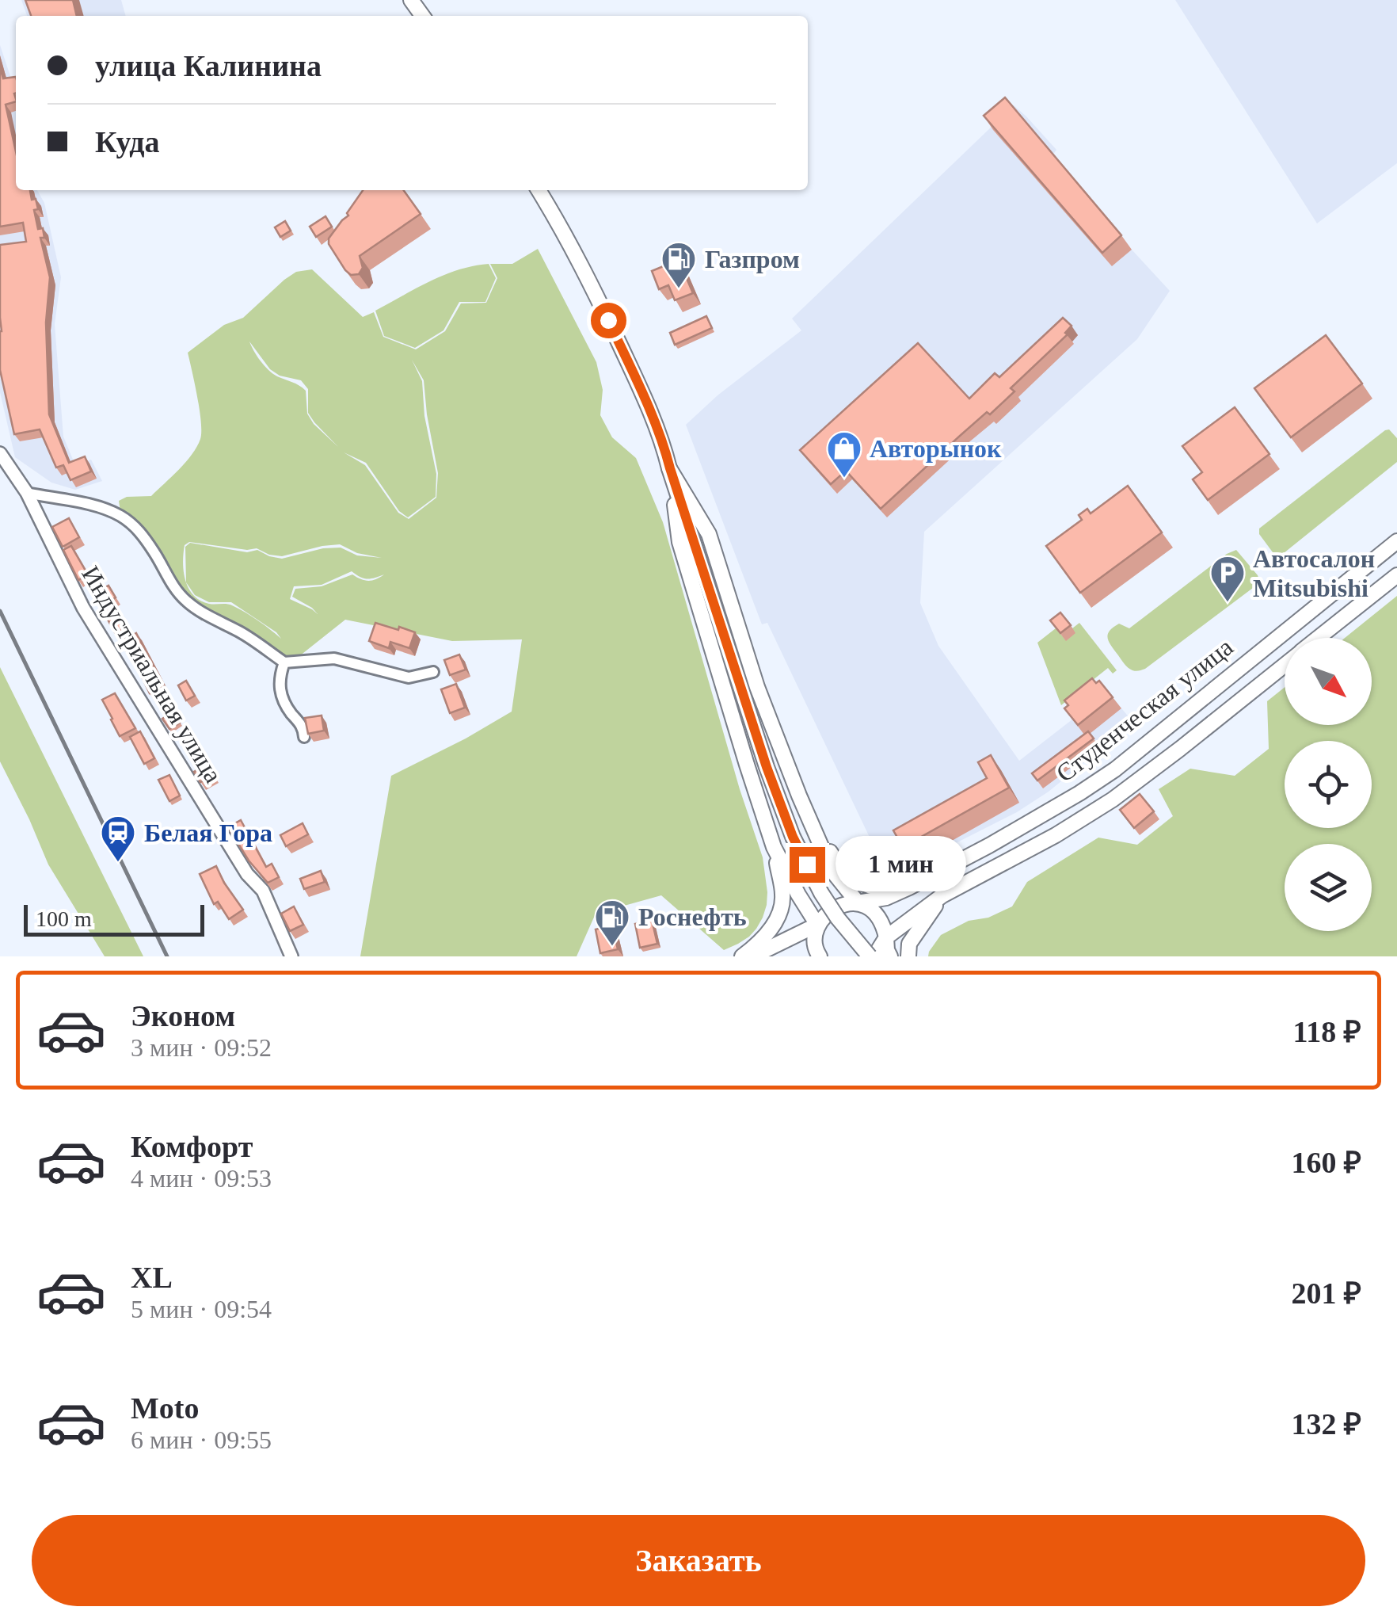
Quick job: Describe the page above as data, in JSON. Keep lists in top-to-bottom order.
{
  "streets": {
    "main road": ["Студенческая улица"],
    "street": ["Индустриальная улица"]
  },
  "places": {
    "fuel station": ["Газпром", "Роснефть"],
    "shop": ["Авторынок"],
    "parking": ["Автосалон Mitsubishi"],
    "station": ["Белая Гора"]
  },
  "scale_bar": "100 m",
  "north": "bottom right",
  "page": {
    "banner": ["улица Калинина", "Куда"],
    "bubble": "1 мин",
    "scale": "100 m",
    "list": [
      {
        "name": "Эконом",
        "note": "3 мин · 09:52",
        "value": "118 ₽"
      },
      {
        "name": "Комфорт",
        "note": "4 мин · 09:53",
        "value": "160 ₽"
      },
      {
        "name": "XL",
        "note": "5 мин · 09:54",
        "value": "201 ₽"
      },
      {
        "name": "Moto",
        "note": "6 мин · 09:55",
        "value": "132 ₽"
      }
    ],
    "buttons": "Заказать"
  }
}
